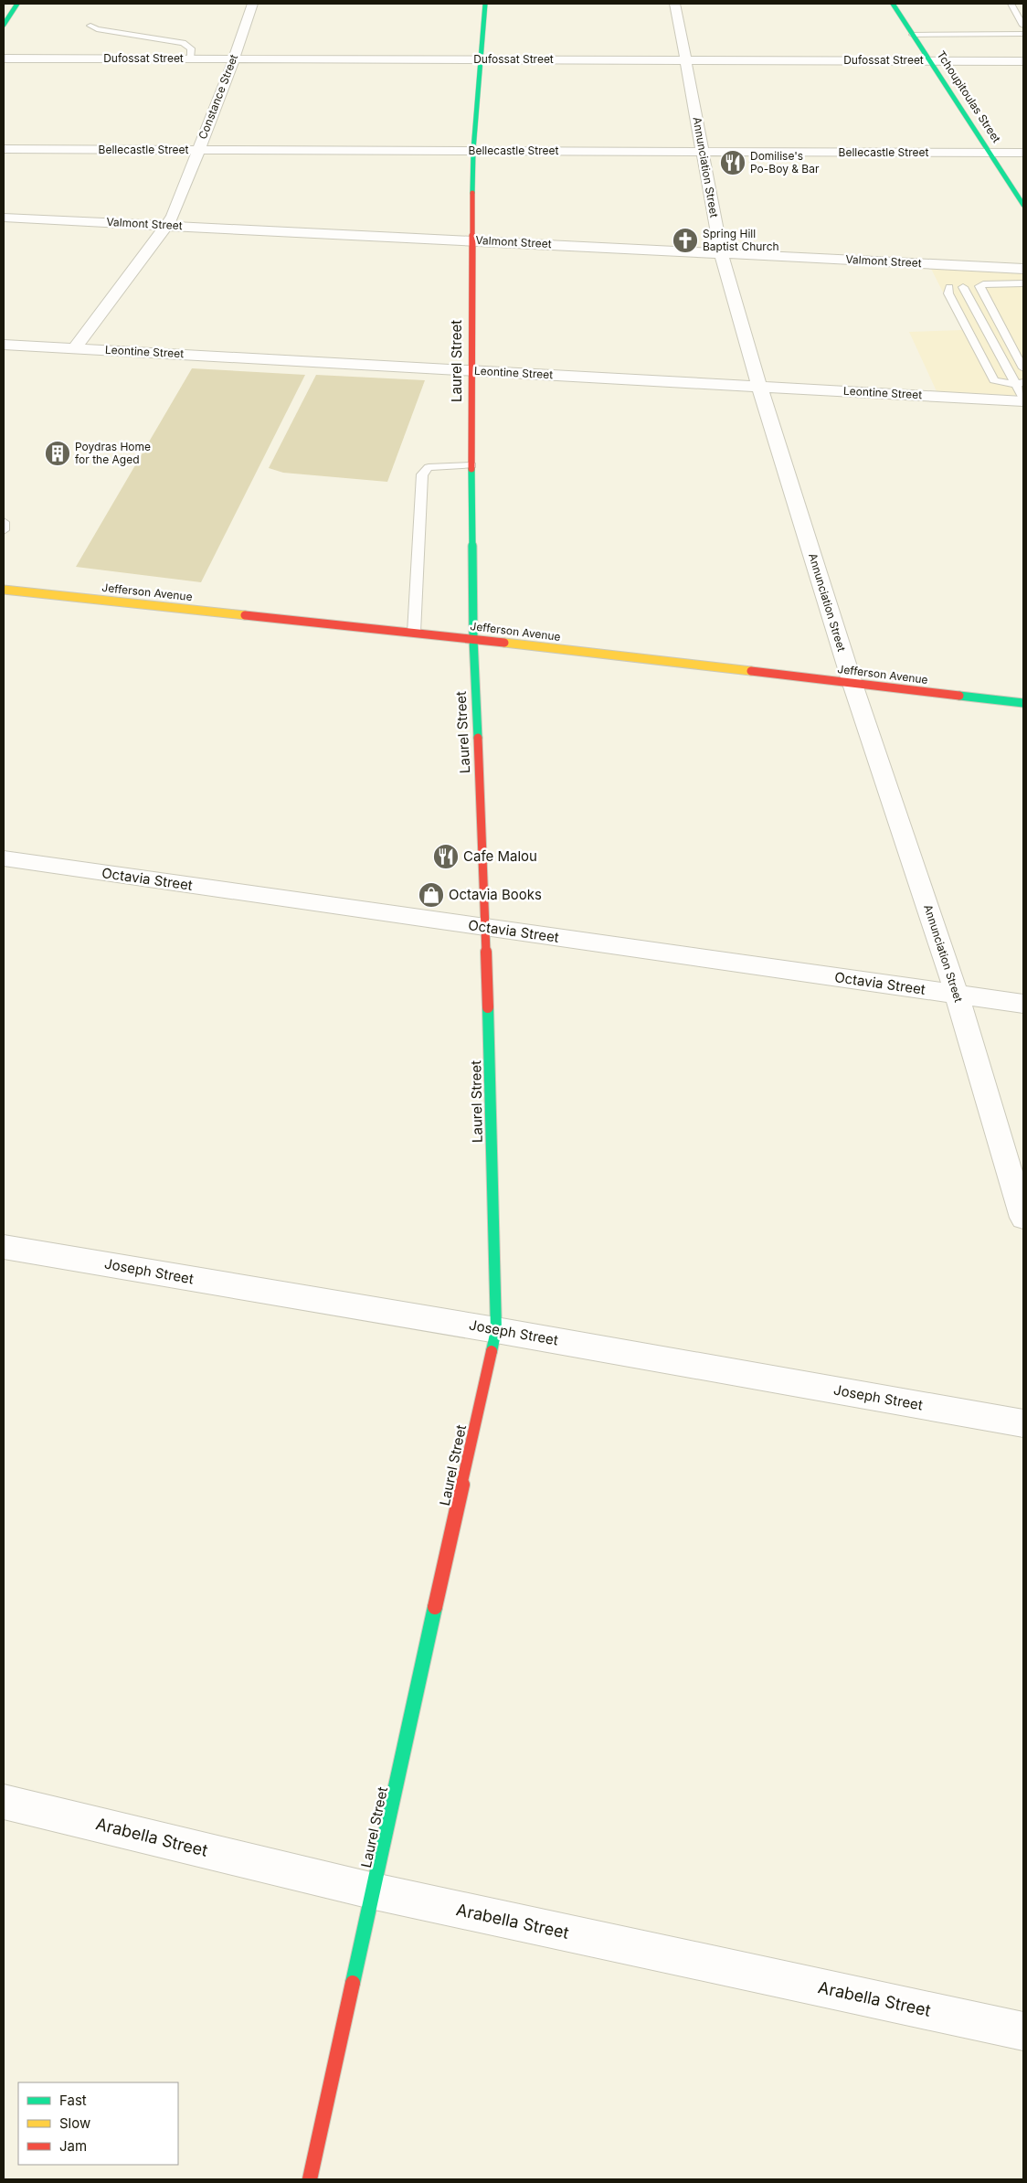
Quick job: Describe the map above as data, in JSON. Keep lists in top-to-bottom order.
{
  "streets": {
    "street": [
      "Dufossat Street",
      "Constance Street",
      "Tchoupitoulas Street",
      "Bellecastle Street",
      "Annunciation Street",
      "Valmont Street",
      "Leontine Street",
      "Laurel Street",
      "Jefferson Avenue",
      "Octavia Street",
      "Joseph Street",
      "Arabella Street"
    ]
  },
  "crossings": [
    ["Dufossat Street", "Constance Street"],
    ["Dufossat Street", "Tchoupitoulas Street"],
    ["Dufossat Street", "Annunciation Street"],
    ["Dufossat Street", "Laurel Street"],
    ["Constance Street", "Bellecastle Street"],
    ["Constance Street", "Valmont Street"],
    ["Constance Street", "Leontine Street"],
    ["Tchoupitoulas Street", "Bellecastle Street"],
    ["Bellecastle Street", "Annunciation Street"],
    ["Bellecastle Street", "Laurel Street"],
    ["Annunciation Street", "Valmont Street"],
    ["Annunciation Street", "Leontine Street"],
    ["Annunciation Street", "Jefferson Avenue"],
    ["Annunciation Street", "Octavia Street"],
    ["Valmont Street", "Laurel Street"],
    ["Leontine Street", "Laurel Street"],
    ["Laurel Street", "Jefferson Avenue"],
    ["Laurel Street", "Octavia Street"],
    ["Laurel Street", "Joseph Street"],
    ["Laurel Street", "Arabella Street"]
  ],
  "places": {
    "restaurant": ["Domilise's Po-Boy & Bar", "Cafe Malou"],
    "church": ["Spring Hill Baptist Church"],
    "building": ["Poydras Home for the Aged"],
    "shop": ["Octavia Books"]
  },
  "legend": ["Fast", "Slow", "Jam"]
}
